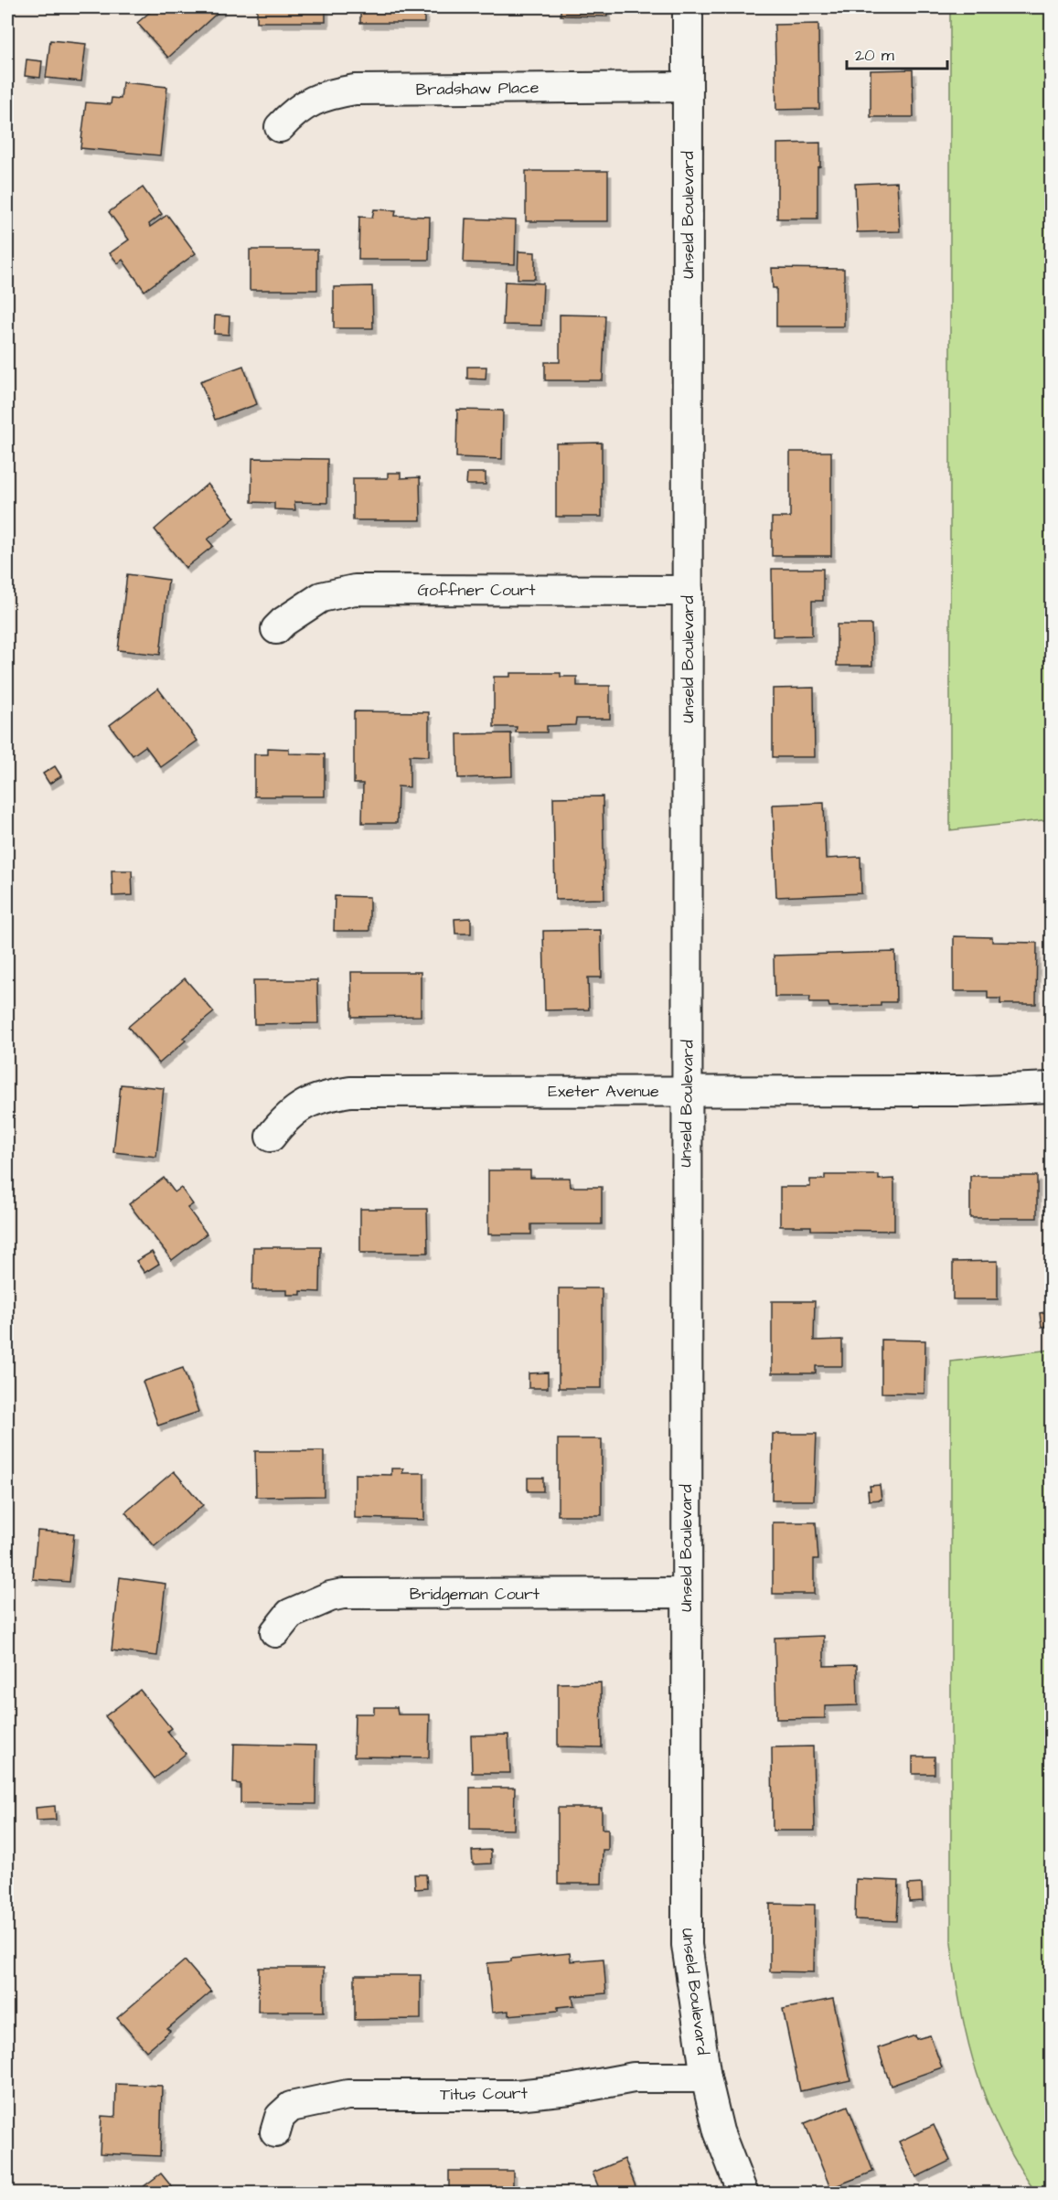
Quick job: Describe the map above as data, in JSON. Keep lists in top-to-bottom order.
{
  "streets": {
    "street": [
      "Bradshaw Place",
      "Unseld Boulevard",
      "Goffner Court",
      "Exeter Avenue",
      "Bridgeman Court",
      "Titus Court"
    ]
  },
  "crossings": [
    ["Bradshaw Place", "Unseld Boulevard"],
    ["Unseld Boulevard", "Goffner Court"],
    ["Unseld Boulevard", "Exeter Avenue"],
    ["Unseld Boulevard", "Bridgeman Court"],
    ["Unseld Boulevard", "Titus Court"]
  ],
  "scale_bar": "20 m"
}
